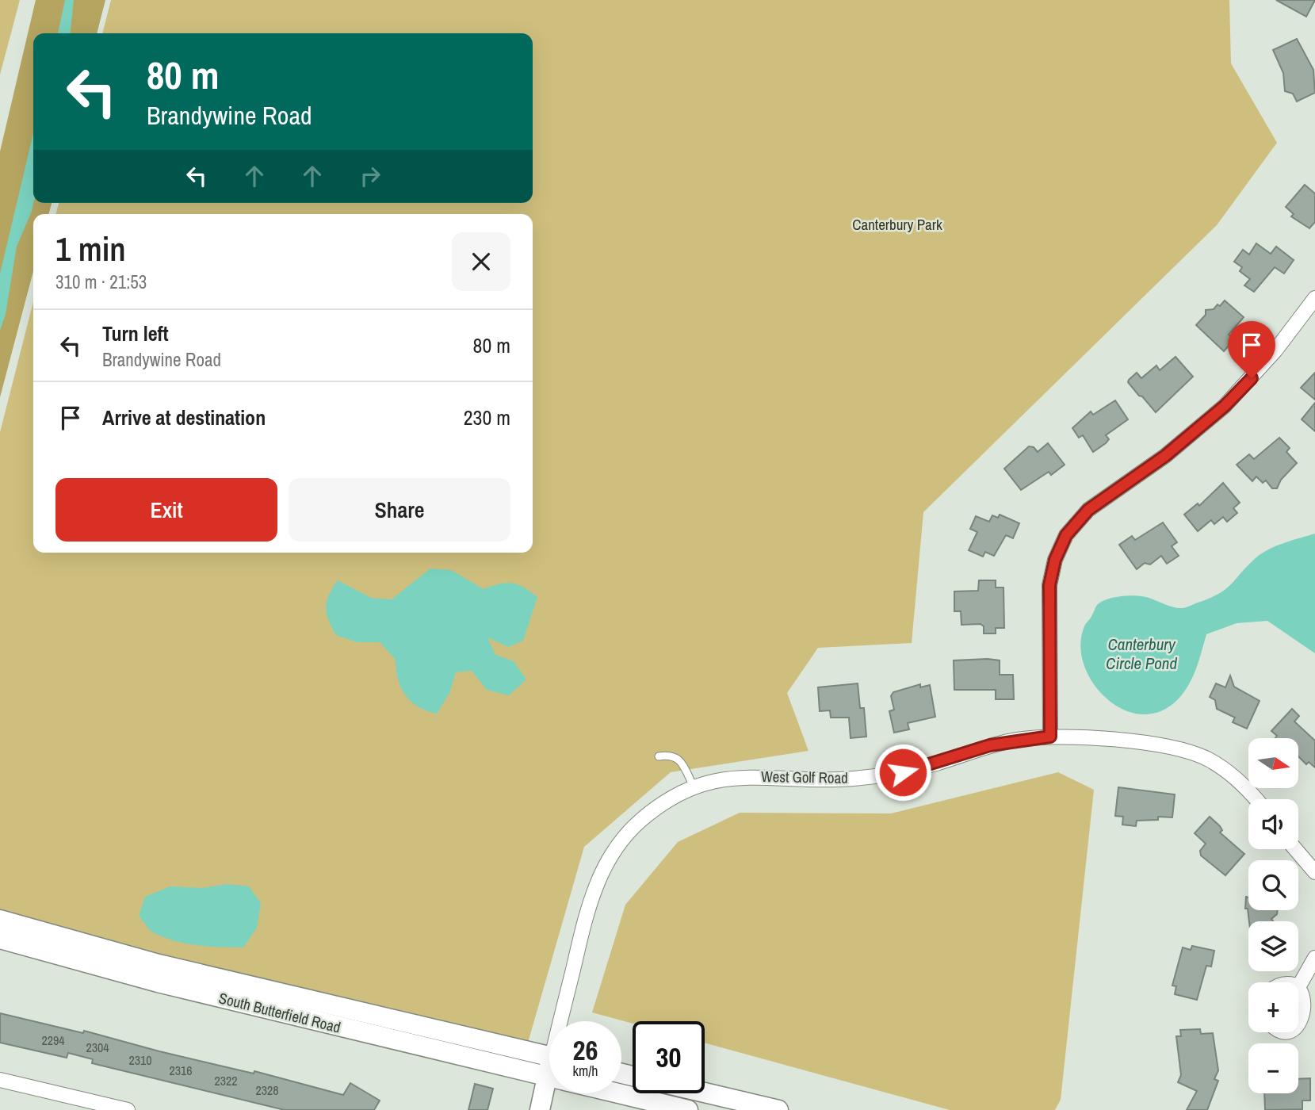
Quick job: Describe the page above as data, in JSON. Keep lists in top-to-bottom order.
{
  "streets": {
    "main road": ["West Golf Road", "South Butterfield Road"]
  },
  "water": ["Canterbury Circle Pond"],
  "parks": ["Canterbury Park"],
  "house_numbers": [
    "2294",
    "2304",
    "2310",
    "2316",
    "2322",
    "2328"
  ],
  "north": "right",
  "page": {
    "turn": ["80 m", "Brandywine Road"],
    "heading": ["1 min", "310 m · 21:53"],
    "list": [
      {
        "name": "Turn left",
        "note": "Brandywine Road",
        "value": "80 m"
      },
      {
        "name": "Arrive at destination",
        "value": "230 m"
      }
    ],
    "buttons": ["Exit", "Share"],
    "map_buttons": ["+", "−"],
    "speed": "26 km/h",
    "limit": "30"
  }
}
